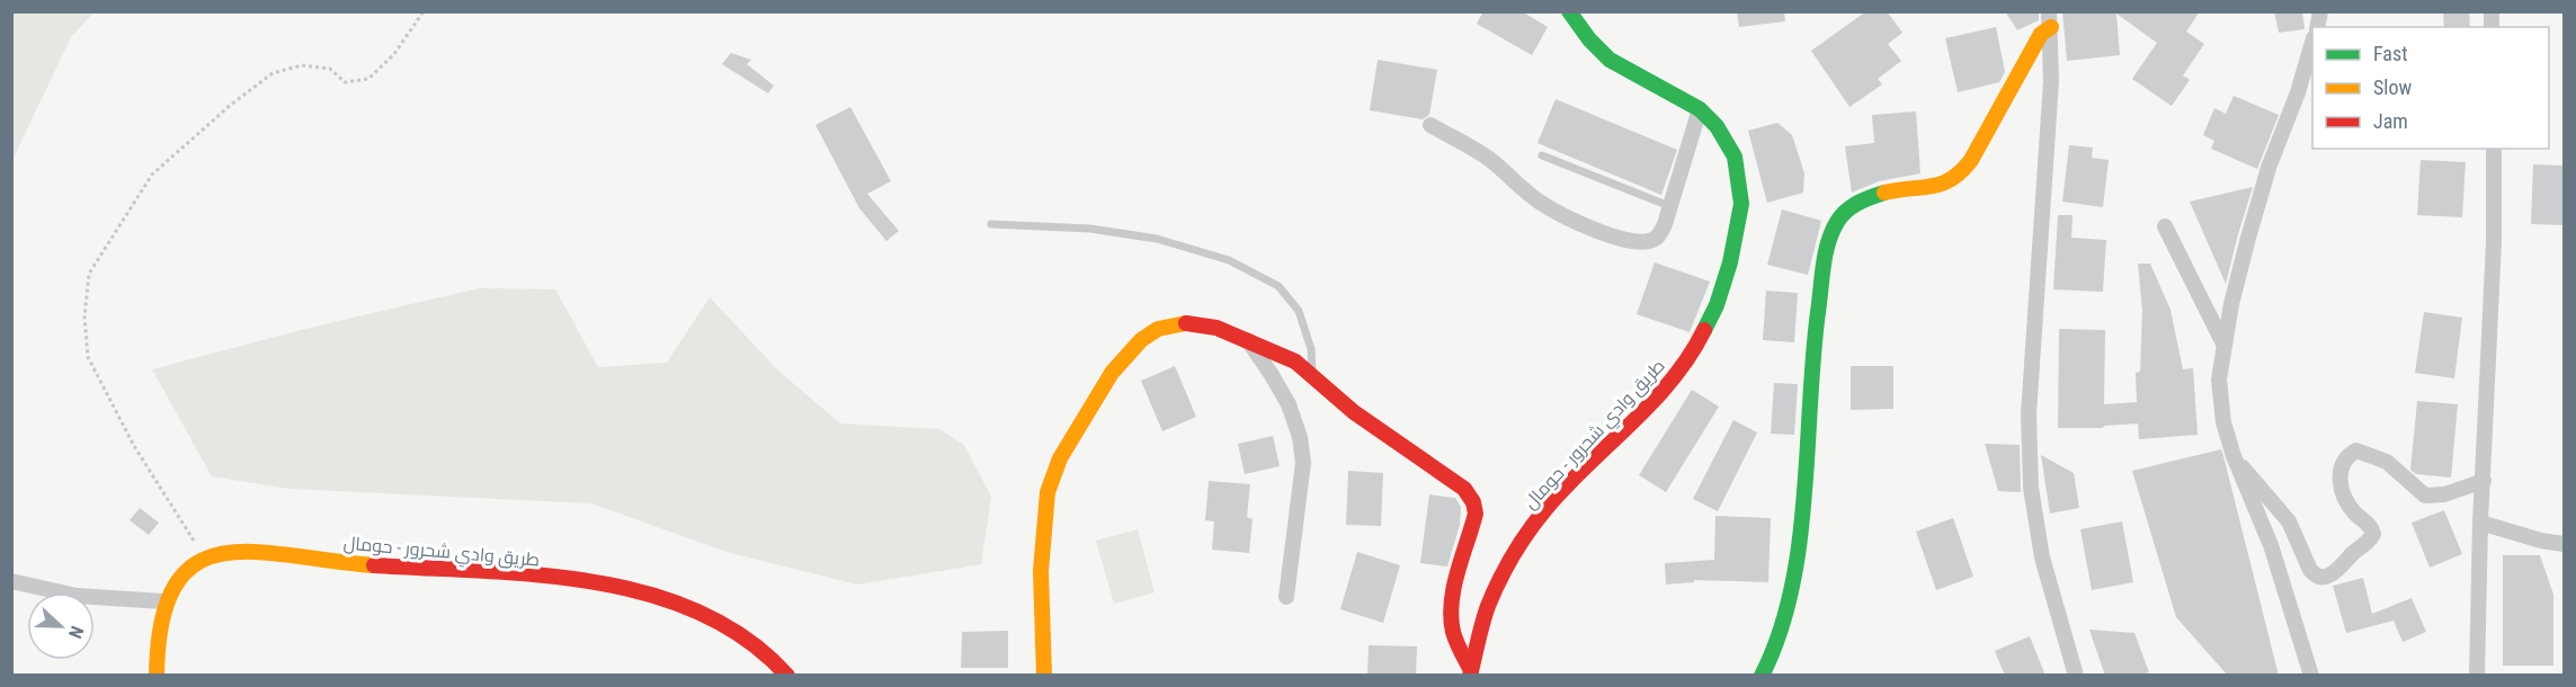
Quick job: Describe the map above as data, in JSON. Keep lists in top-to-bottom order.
{
  "streets": {
    "street": ["طريق وادي شحرور - حومال"]
  },
  "legend": ["Fast", "Slow", "Jam"],
  "north": "right"
}
